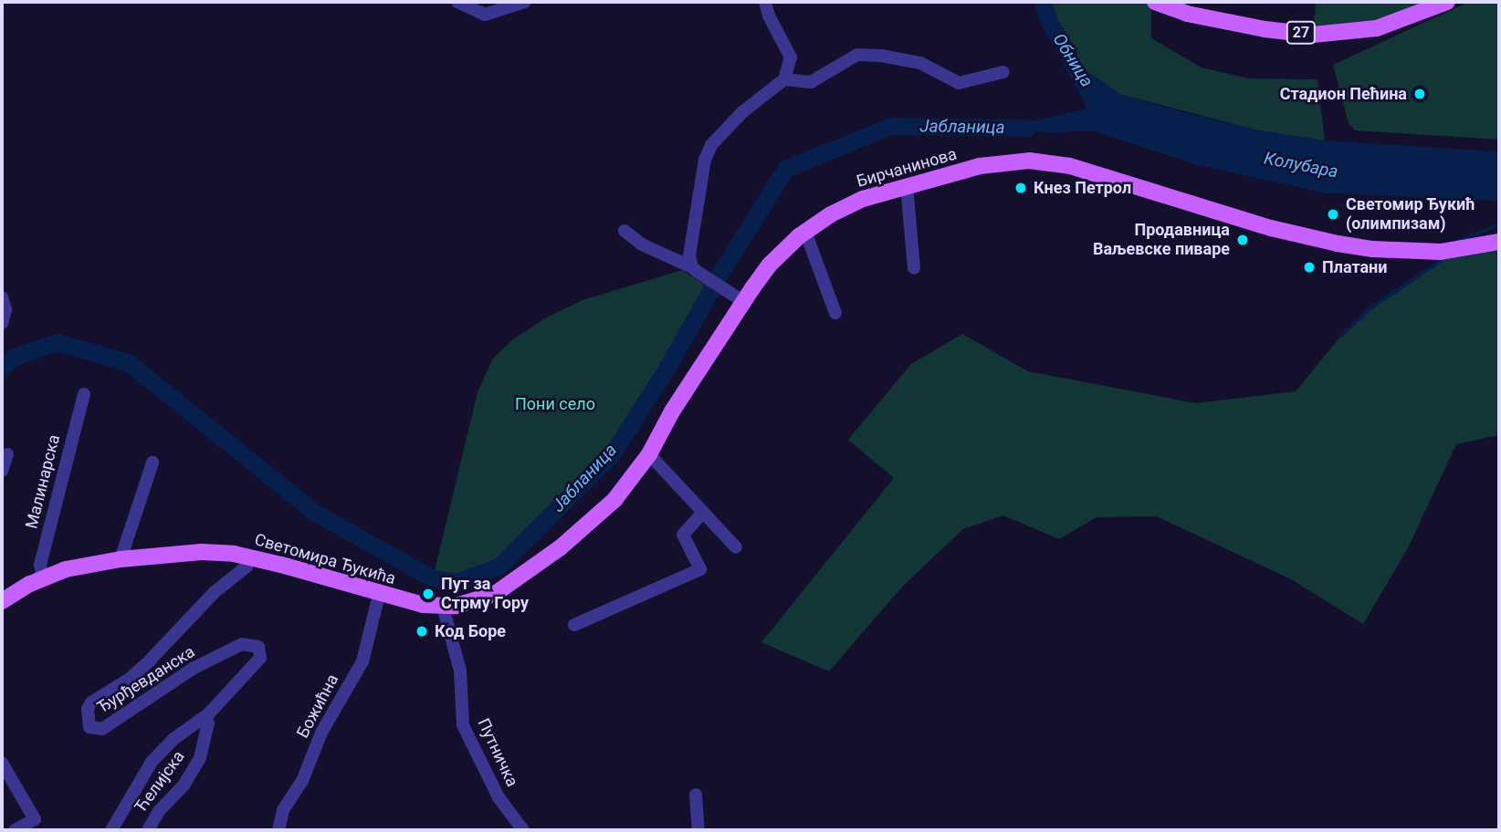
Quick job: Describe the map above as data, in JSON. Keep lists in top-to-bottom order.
{
  "streets": {
    "main road": ["27", "Бирчанинова", "Светомира Ђукића"],
    "street": [
      "Малинарска",
      "Ђурђевданска",
      "Божићна",
      "Путничка",
      "Ћелијска"
    ]
  },
  "crossings": [
    ["Бирчанинова", "Светомира Ђукића"],
    ["Бирчанинова", "Путничка"],
    ["Малинарска", "Светомира Ђукића"],
    ["Светомира Ђукића", "Ђурђевданска"],
    ["Светомира Ђукића", "Божићна"],
    ["Светомира Ђукића", "Путничка"],
    ["Ђурђевданска", "Ћелијска"]
  ],
  "water": ["Обница", "Јабланица", "Колубара"],
  "parks": ["Пони село"],
  "places": [
    "Стадион Пећина",
    "Кнез Петрол",
    "Светомир Ђукић (олимпизам)",
    "Продавница Ваљевске пиваре",
    "Платани",
    "Пут за Стрму Гору",
    "Код Боре"
  ]
}
